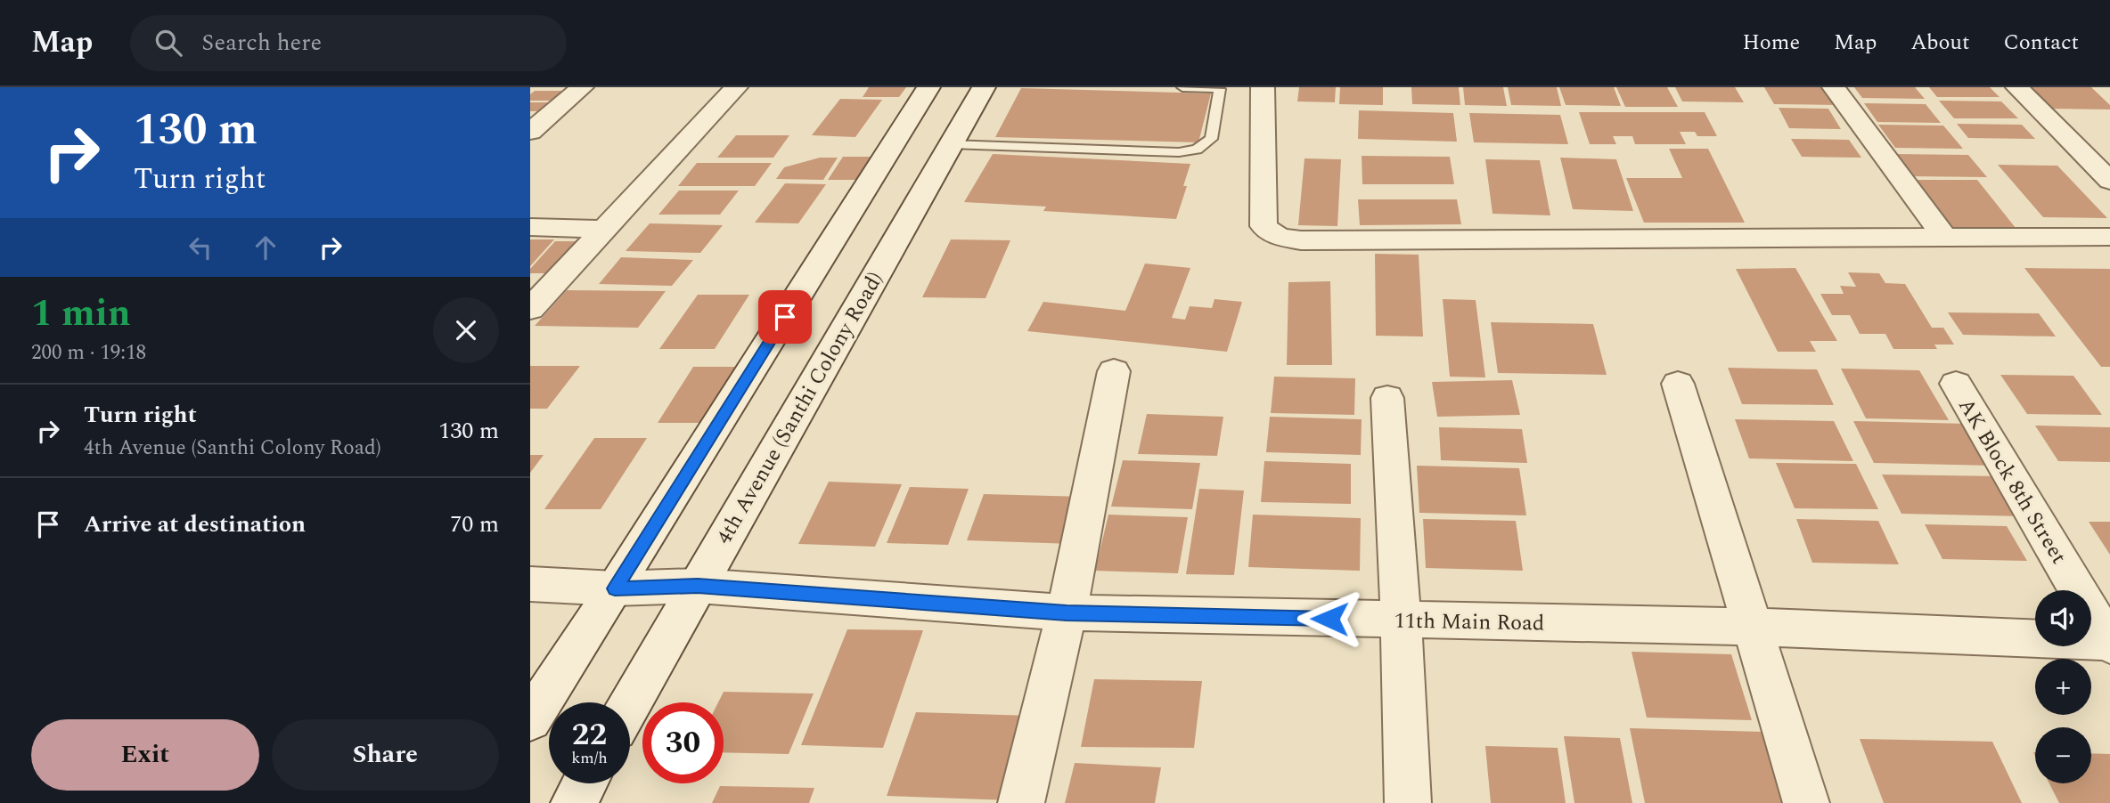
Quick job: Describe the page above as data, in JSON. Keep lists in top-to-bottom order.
{
  "streets": {
    "street": ["4th Avenue (Santhi Colony Road)", "AK Block 8th Street", "11th Main Road"]
  },
  "crossings": [
    ["4th Avenue (Santhi Colony Road)", "11th Main Road"],
    ["AK Block 8th Street", "11th Main Road"]
  ],
  "page": {
    "header": "Map",
    "search": "Search here",
    "nav": [
      "Home",
      "Map",
      "About",
      "Contact"
    ],
    "turn": ["130 m", "Turn right"],
    "heading": ["1 min", "200 m · 19:18"],
    "list": [
      {
        "name": "Turn right",
        "note": "4th Avenue (Santhi Colony Road)",
        "value": "130 m"
      },
      {
        "name": "Arrive at destination",
        "value": "70 m"
      }
    ],
    "map_buttons": ["+", "−"],
    "speed": "22 km/h",
    "limit": "30",
    "buttons": ["Exit", "Share"]
  }
}
